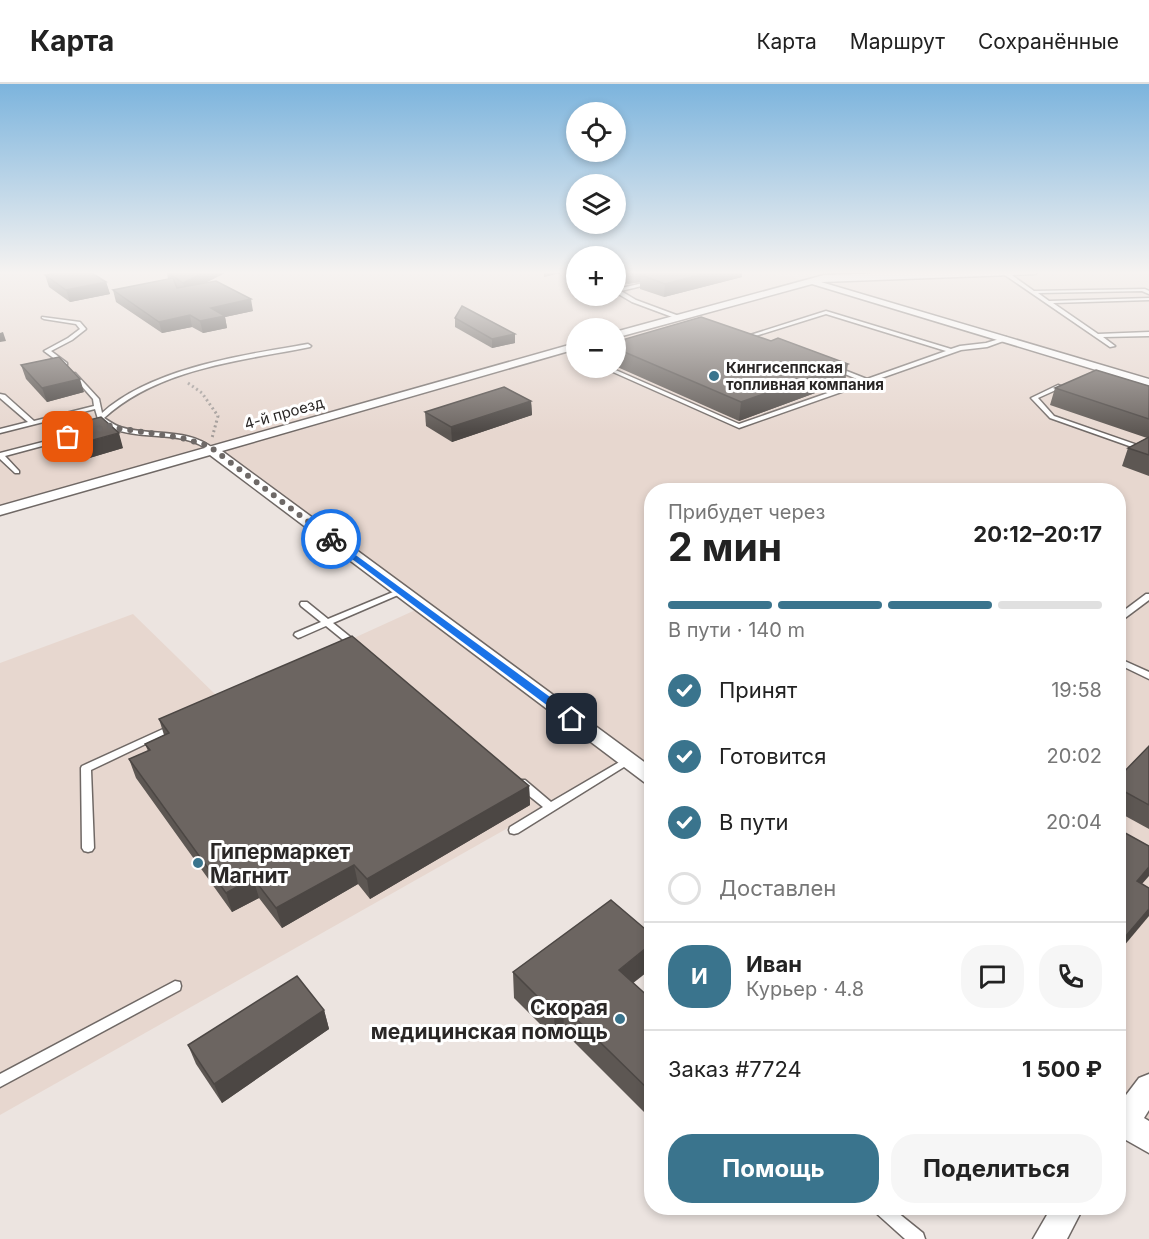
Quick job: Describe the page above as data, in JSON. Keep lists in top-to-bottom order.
{
  "streets": {
    "street": ["4-й проезд"]
  },
  "places": ["Кингисеппская топливная компания", "Гипермаркет Магнит", "Скорая медицинская помощь"],
  "page": {
    "header": "Карта",
    "nav": ["Карта", "Маршрут", "Сохранённые"],
    "map_buttons": ["+", "−"],
    "heading": ["2 мин", "Прибудет через", "20:12–20:17"],
    "panel": [
      "Иван",
      "Курьер · 4.8",
      "Заказ #7724",
      "1 500 ₽"
    ],
    "bar": "В пути · 140 m",
    "list": [
      ["Принят", "19:58"],
      ["Готовится", "20:02"],
      ["В пути", "20:04"],
      "Доставлен"
    ],
    "round": "И",
    "buttons": ["Помощь", "Поделиться"]
  }
}
